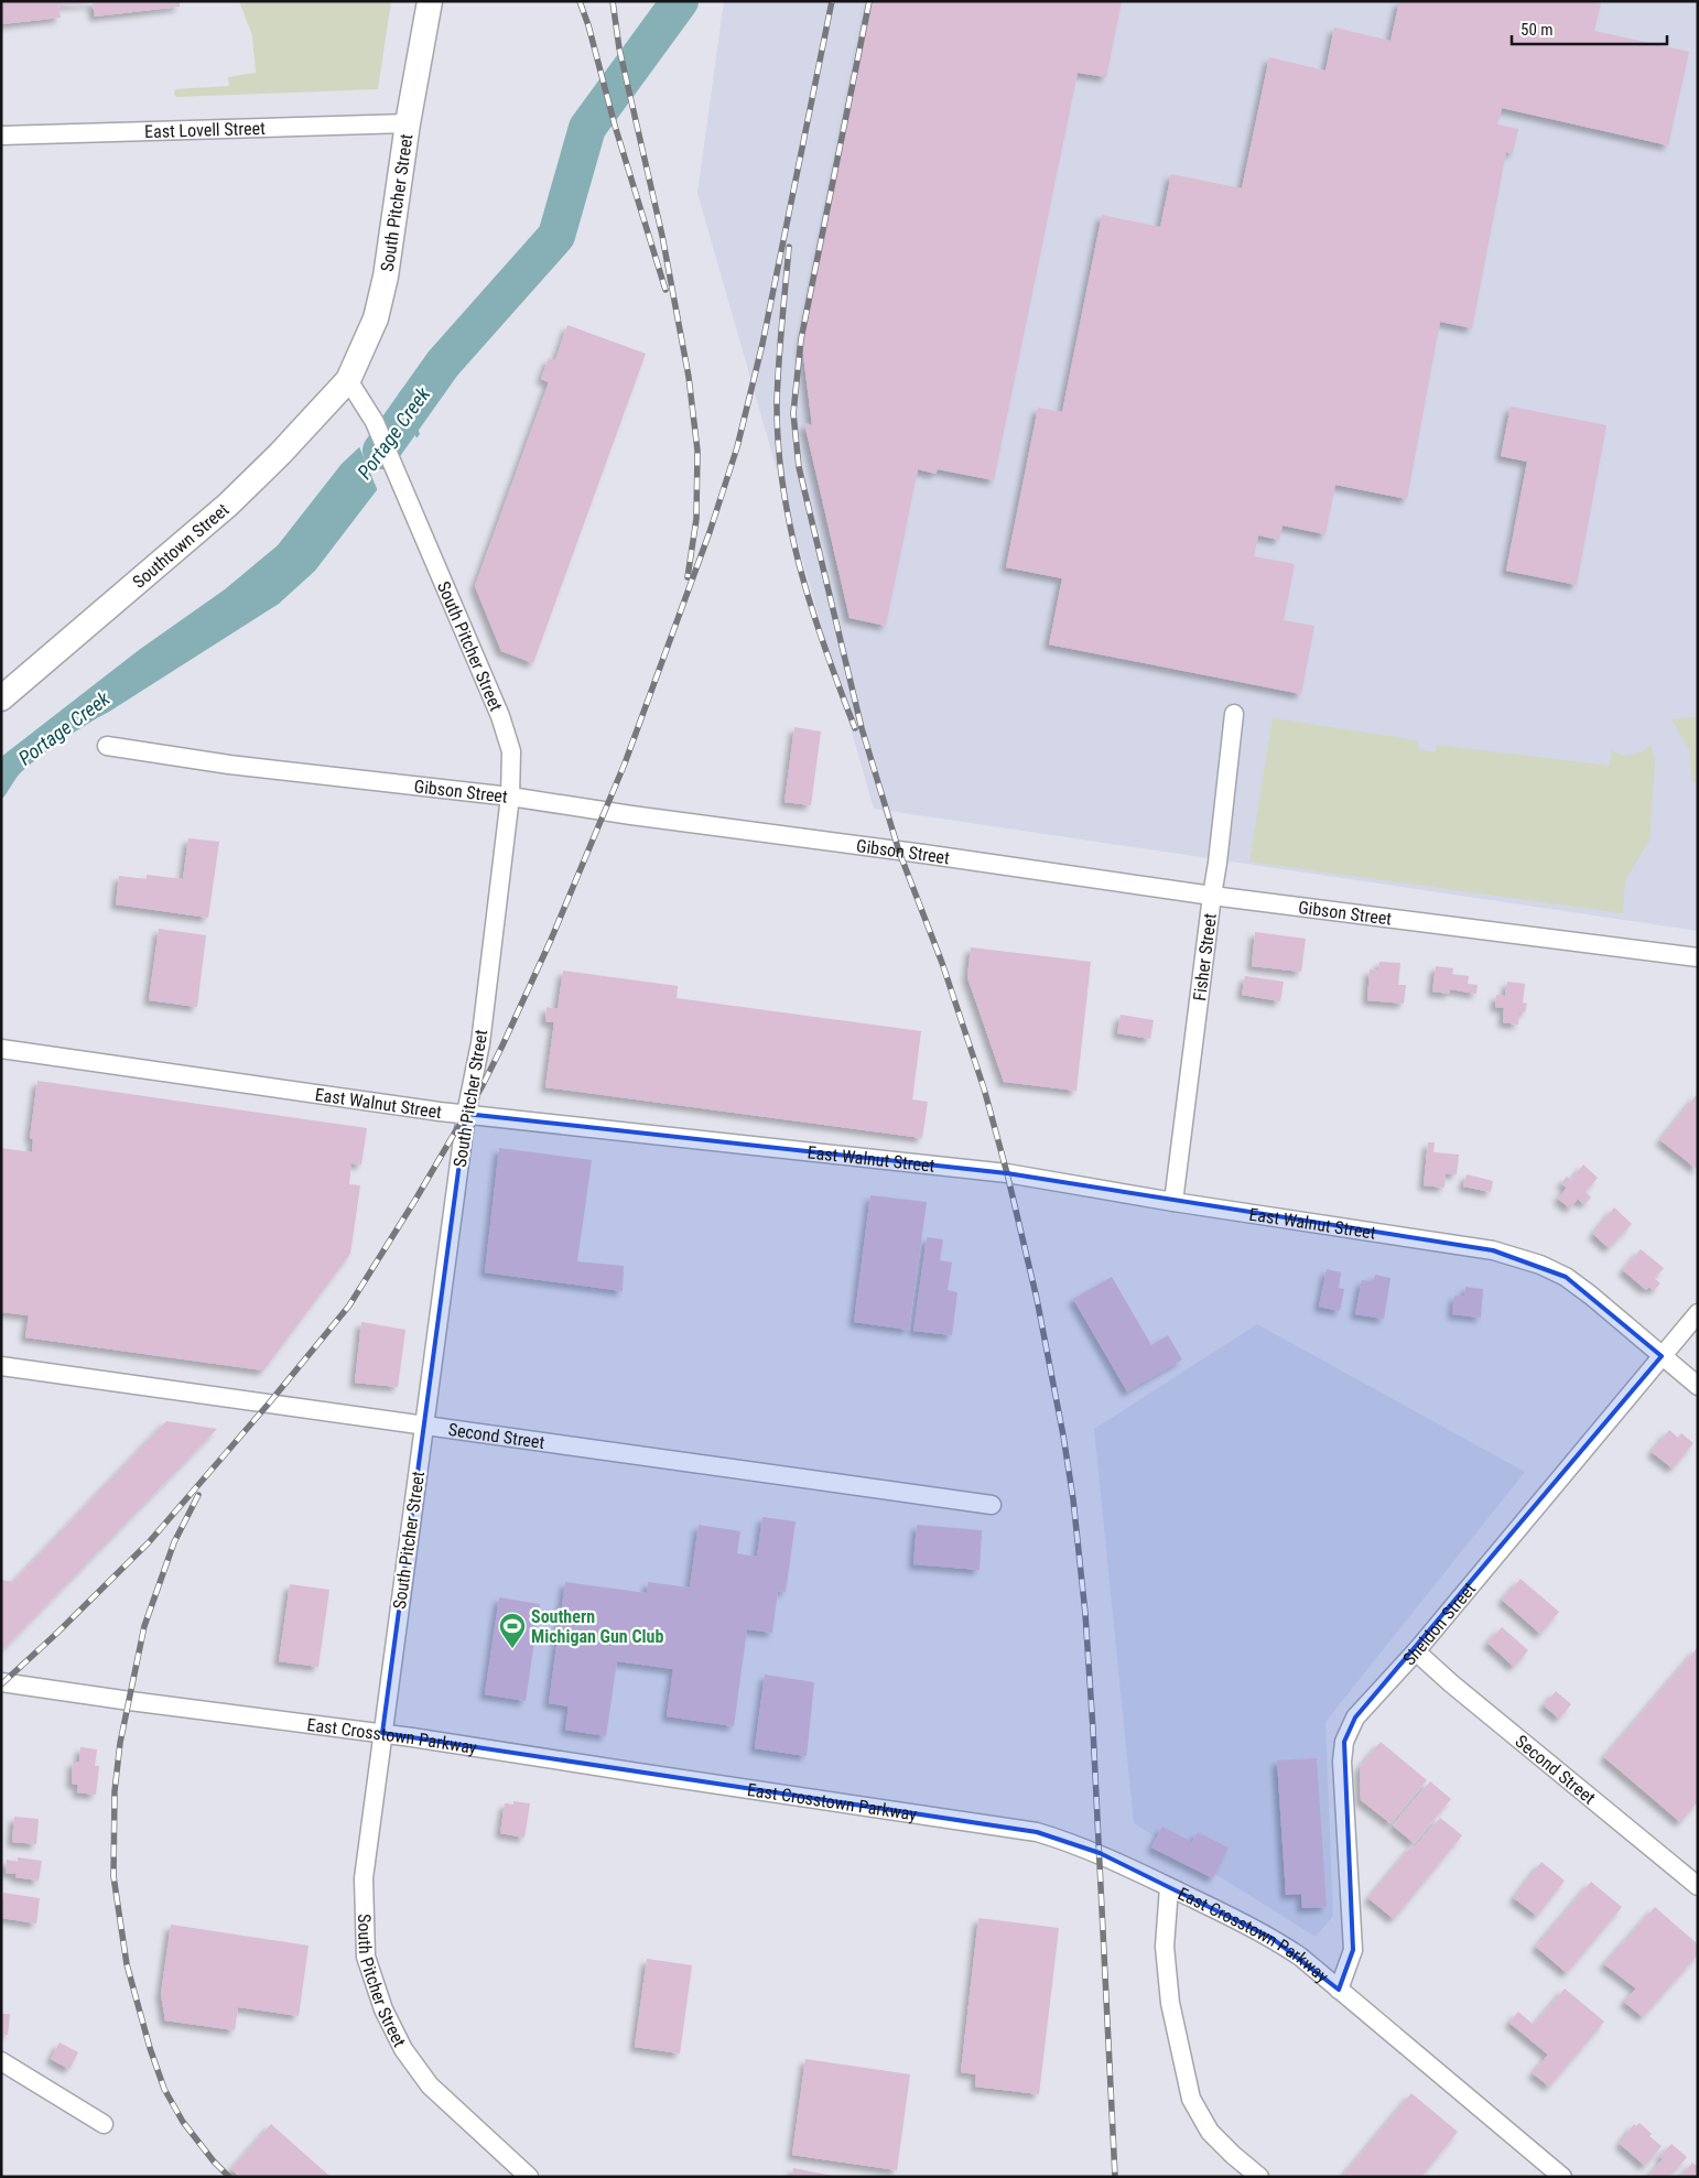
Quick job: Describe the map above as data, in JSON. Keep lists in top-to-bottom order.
{
  "streets": {
    "main road": ["South Pitcher Street", "Southtown Street"],
    "street": [
      "East Lovell Street",
      "Gibson Street",
      "Fisher Street",
      "East Walnut Street",
      "Second Street",
      "Sheldon Street",
      "East Crosstown Parkway"
    ]
  },
  "crossings": [
    ["East Lovell Street", "South Pitcher Street"],
    ["South Pitcher Street", "Southtown Street"],
    ["South Pitcher Street", "Gibson Street"],
    ["South Pitcher Street", "East Walnut Street"],
    ["South Pitcher Street", "Second Street"],
    ["South Pitcher Street", "East Crosstown Parkway"],
    ["Gibson Street", "Fisher Street"],
    ["Fisher Street", "East Walnut Street"],
    ["East Walnut Street", "Sheldon Street"],
    ["Second Street", "Sheldon Street"],
    ["Sheldon Street", "East Crosstown Parkway"]
  ],
  "water": ["Portage Creek"],
  "places": {
    "sports": ["Southern Michigan Gun Club"]
  },
  "scale_bar": "50 m"
}
